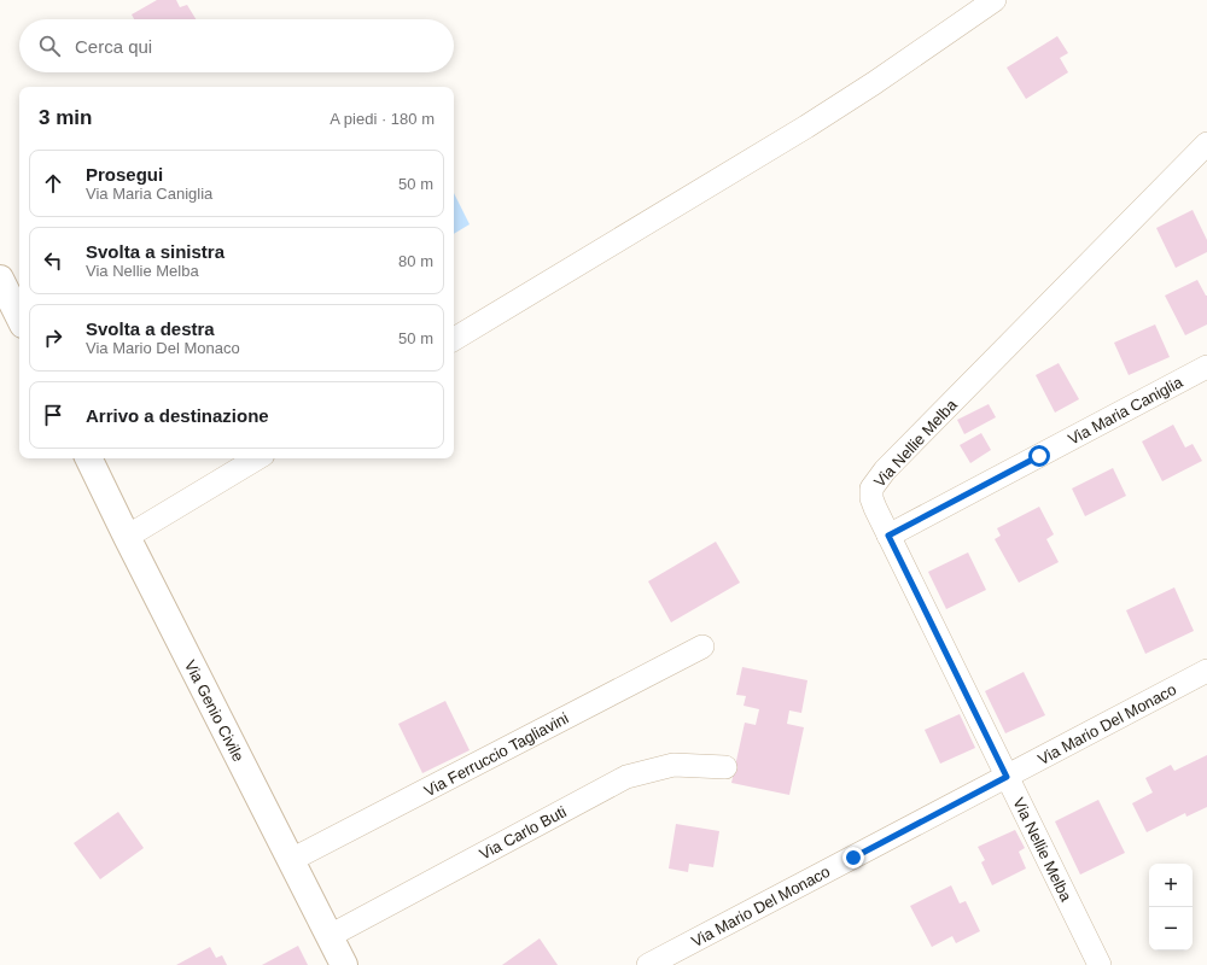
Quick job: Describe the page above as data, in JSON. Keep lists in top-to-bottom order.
{
  "streets": {
    "street": [
      "Via Maria Caniglia",
      "Via Nellie Melba",
      "Via Genio Civile",
      "Via Mario Del Monaco",
      "Via Ferruccio Tagliavini",
      "Via Carlo Buti"
    ]
  },
  "crossings": [
    ["Via Maria Caniglia", "Via Nellie Melba"],
    ["Via Nellie Melba", "Via Mario Del Monaco"],
    ["Via Genio Civile", "Via Ferruccio Tagliavini"],
    ["Via Genio Civile", "Via Carlo Buti"]
  ],
  "page": {
    "search": "Cerca qui",
    "heading": ["3 min", "A piedi · 180 m"],
    "list": [
      ["Prosegui", "Via Maria Caniglia", "50 m"],
      ["Svolta a sinistra", "Via Nellie Melba", "80 m"],
      ["Svolta a destra", "Via Mario Del Monaco", "50 m"],
      "Arrivo a destinazione"
    ],
    "map_buttons": ["+", "−"]
  }
}
